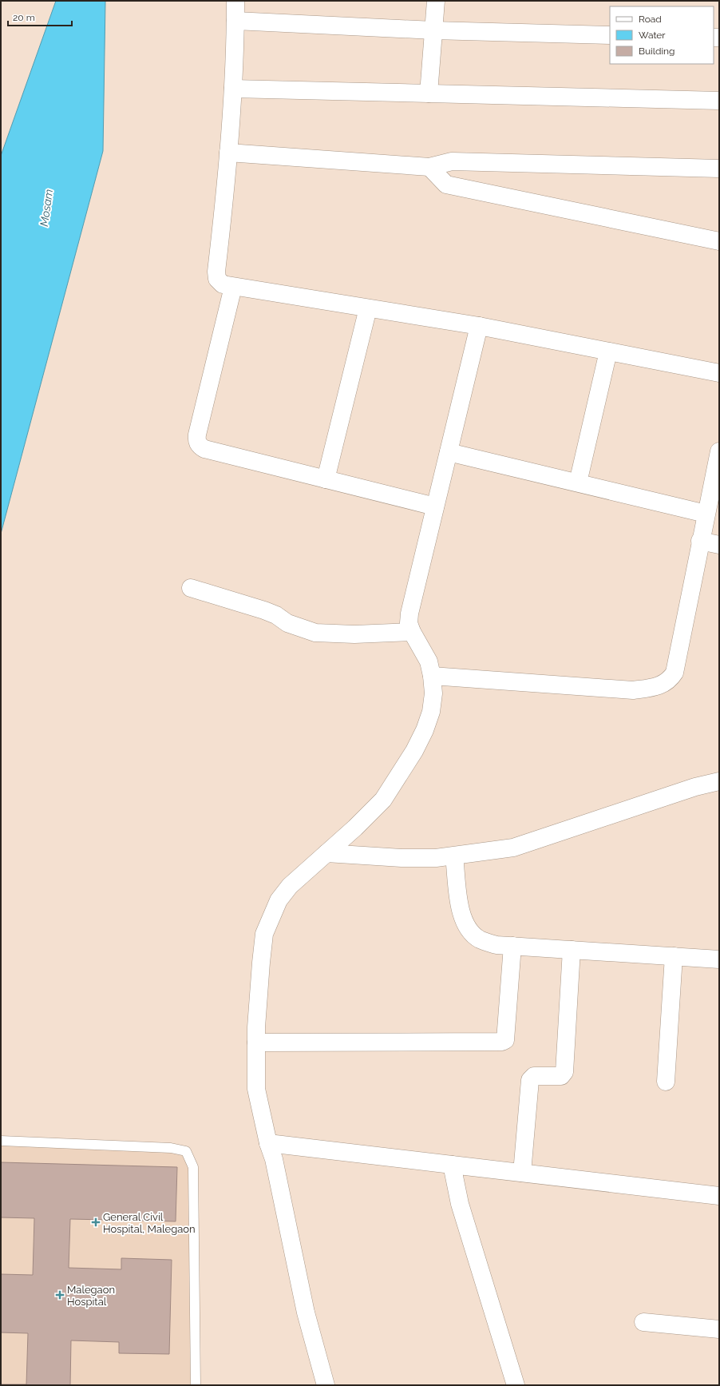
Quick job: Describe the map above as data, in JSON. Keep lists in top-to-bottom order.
{
  "water": ["Mosam"],
  "places": {
    "health": ["General Civil Hospital, Malegaon", "Malegaon Hospital"]
  },
  "legend": ["Road", "Water", "Building"],
  "scale_bar": "20 m"
}
